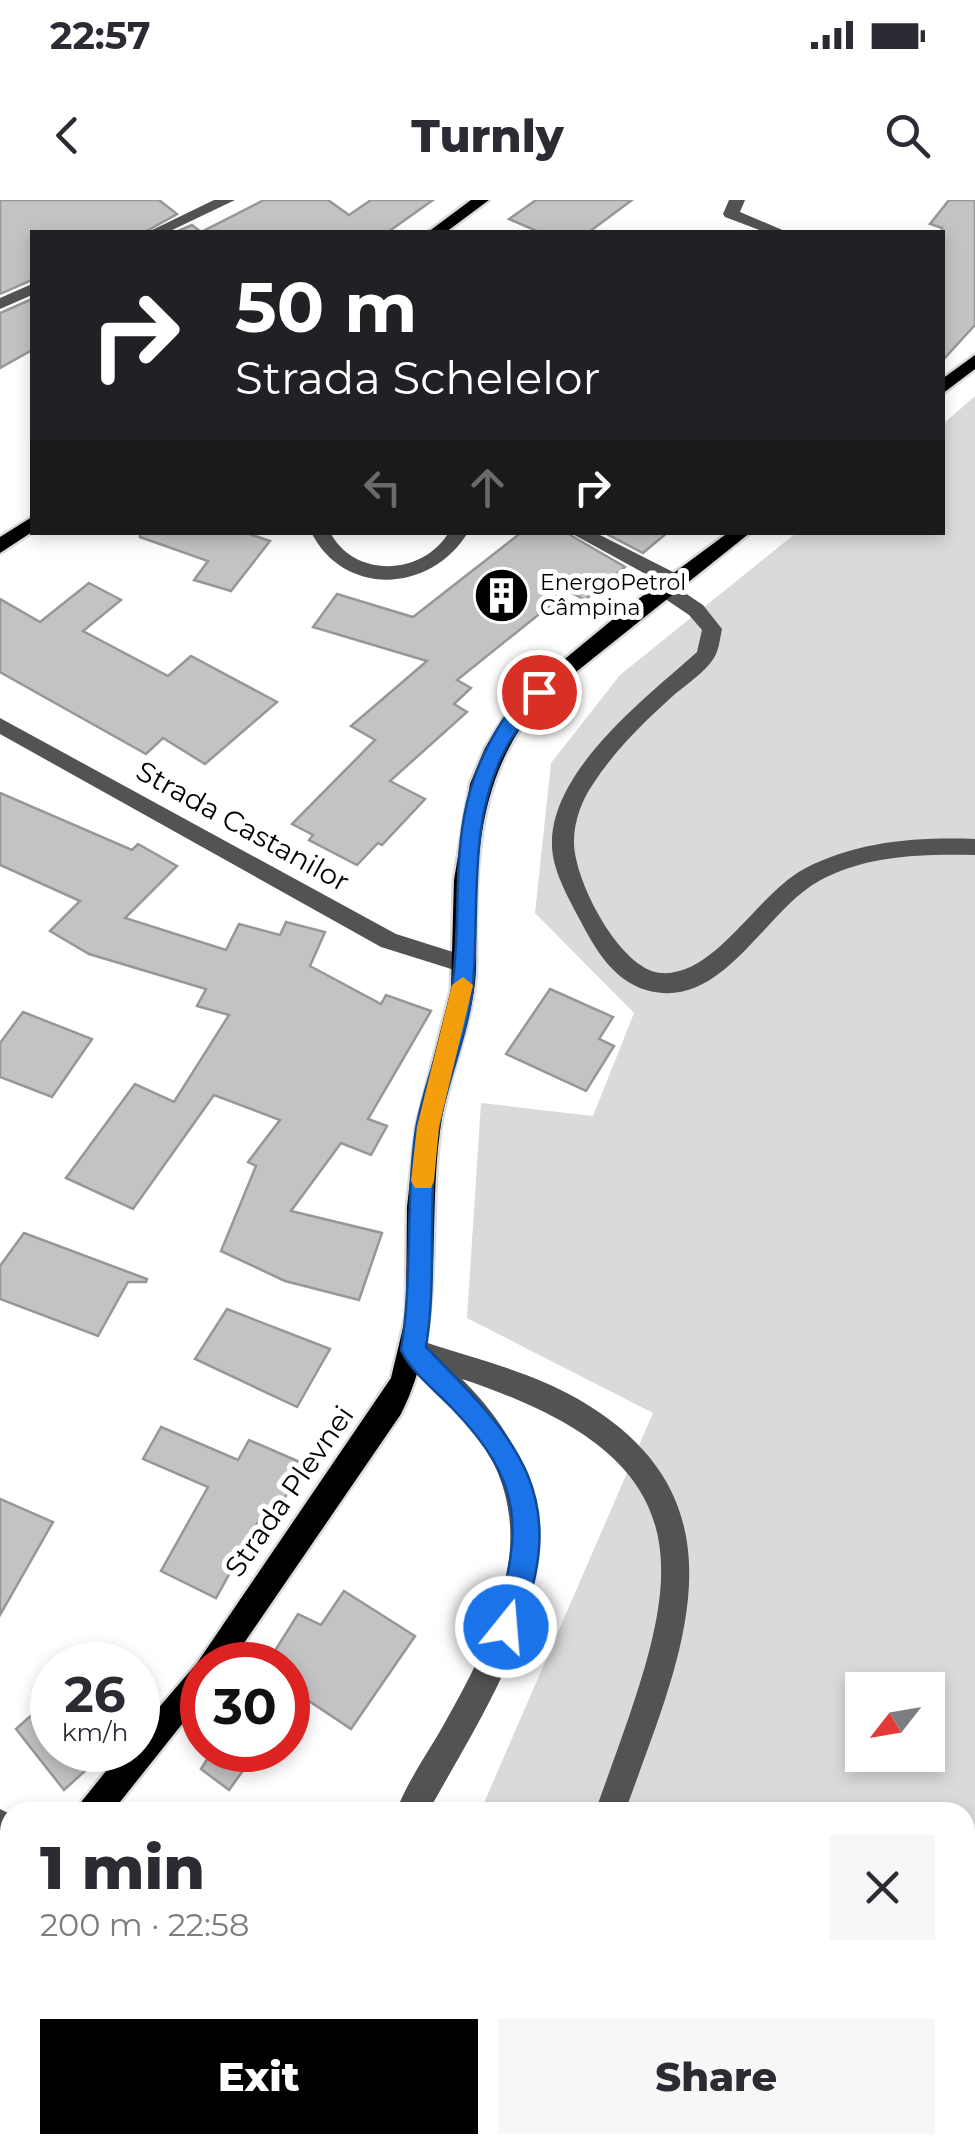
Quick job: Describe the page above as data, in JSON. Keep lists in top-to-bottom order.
{
  "streets": {
    "main road": ["Strada Plevnei"],
    "street": ["Strada Castanilor"]
  },
  "crossings": [
    ["Strada Castanilor", "Strada Plevnei"]
  ],
  "places": {
    "building": ["EnergoPetrol Câmpina"]
  },
  "north": "bottom left",
  "page": {
    "status": "22:57",
    "header": "Turnly",
    "turn": ["50 m", "Strada Schelelor"],
    "speed": "26 km/h",
    "limit": "30",
    "heading": ["1 min", "200 m · 22:58"],
    "buttons": ["Exit", "Share"]
  }
}
